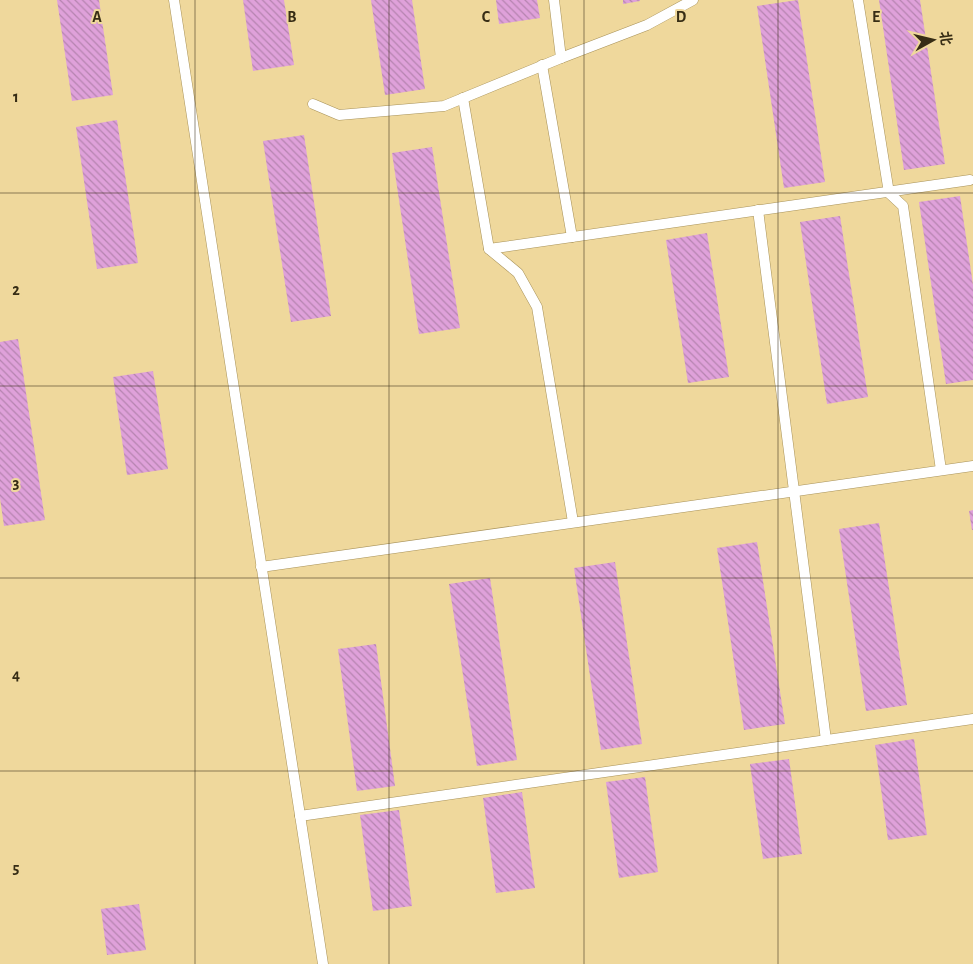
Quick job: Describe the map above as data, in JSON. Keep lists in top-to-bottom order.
{
  "north": "right",
  "grid": {
    "columns": [
      "A",
      "B",
      "C",
      "D",
      "E"
    ],
    "rows": [
      "1",
      "2",
      "3",
      "4",
      "5"
    ]
  }
}
